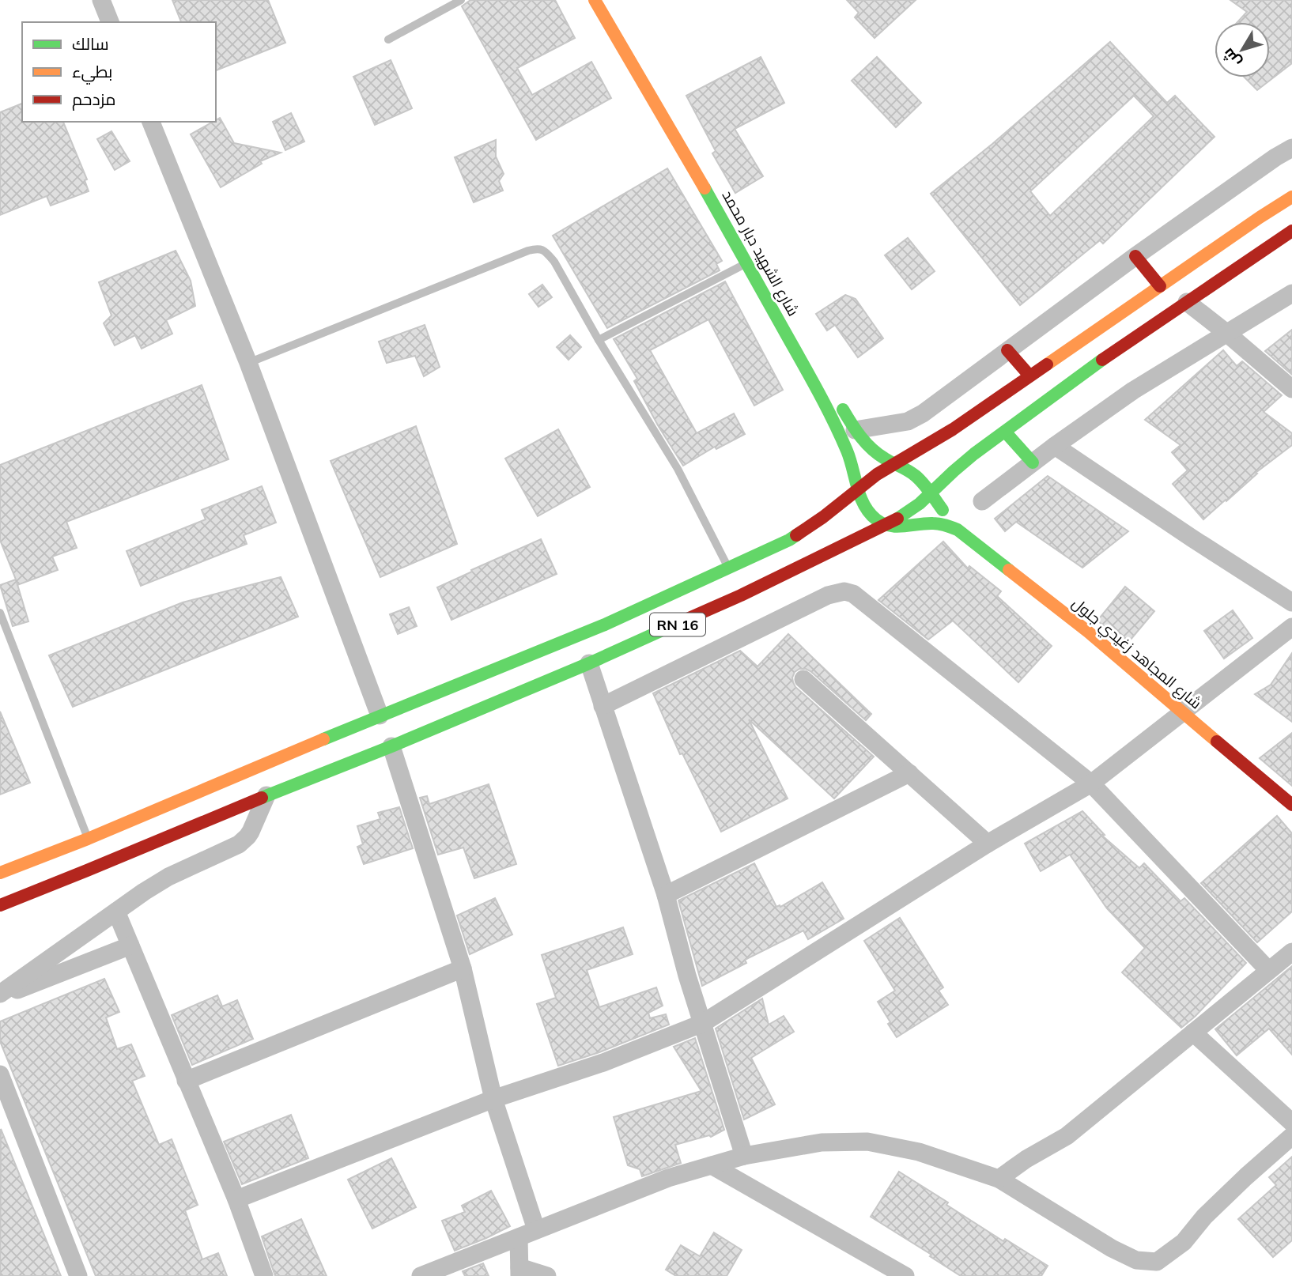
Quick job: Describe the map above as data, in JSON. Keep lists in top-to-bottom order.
{
  "streets": {
    "main road": ["شارع الشهيد دبار محمد", "RN 16", "شارع المجاهد زغيدي جلول"]
  },
  "crossings": [
    ["شارع الشهيد دبار محمد", "RN 16"],
    ["شارع الشهيد دبار محمد", "شارع المجاهد زغيدي جلول"],
    ["RN 16", "شارع المجاهد زغيدي جلول"]
  ],
  "legend": ["سالك", "بطيء", "مزدحم"],
  "north": "bottom left"
}
